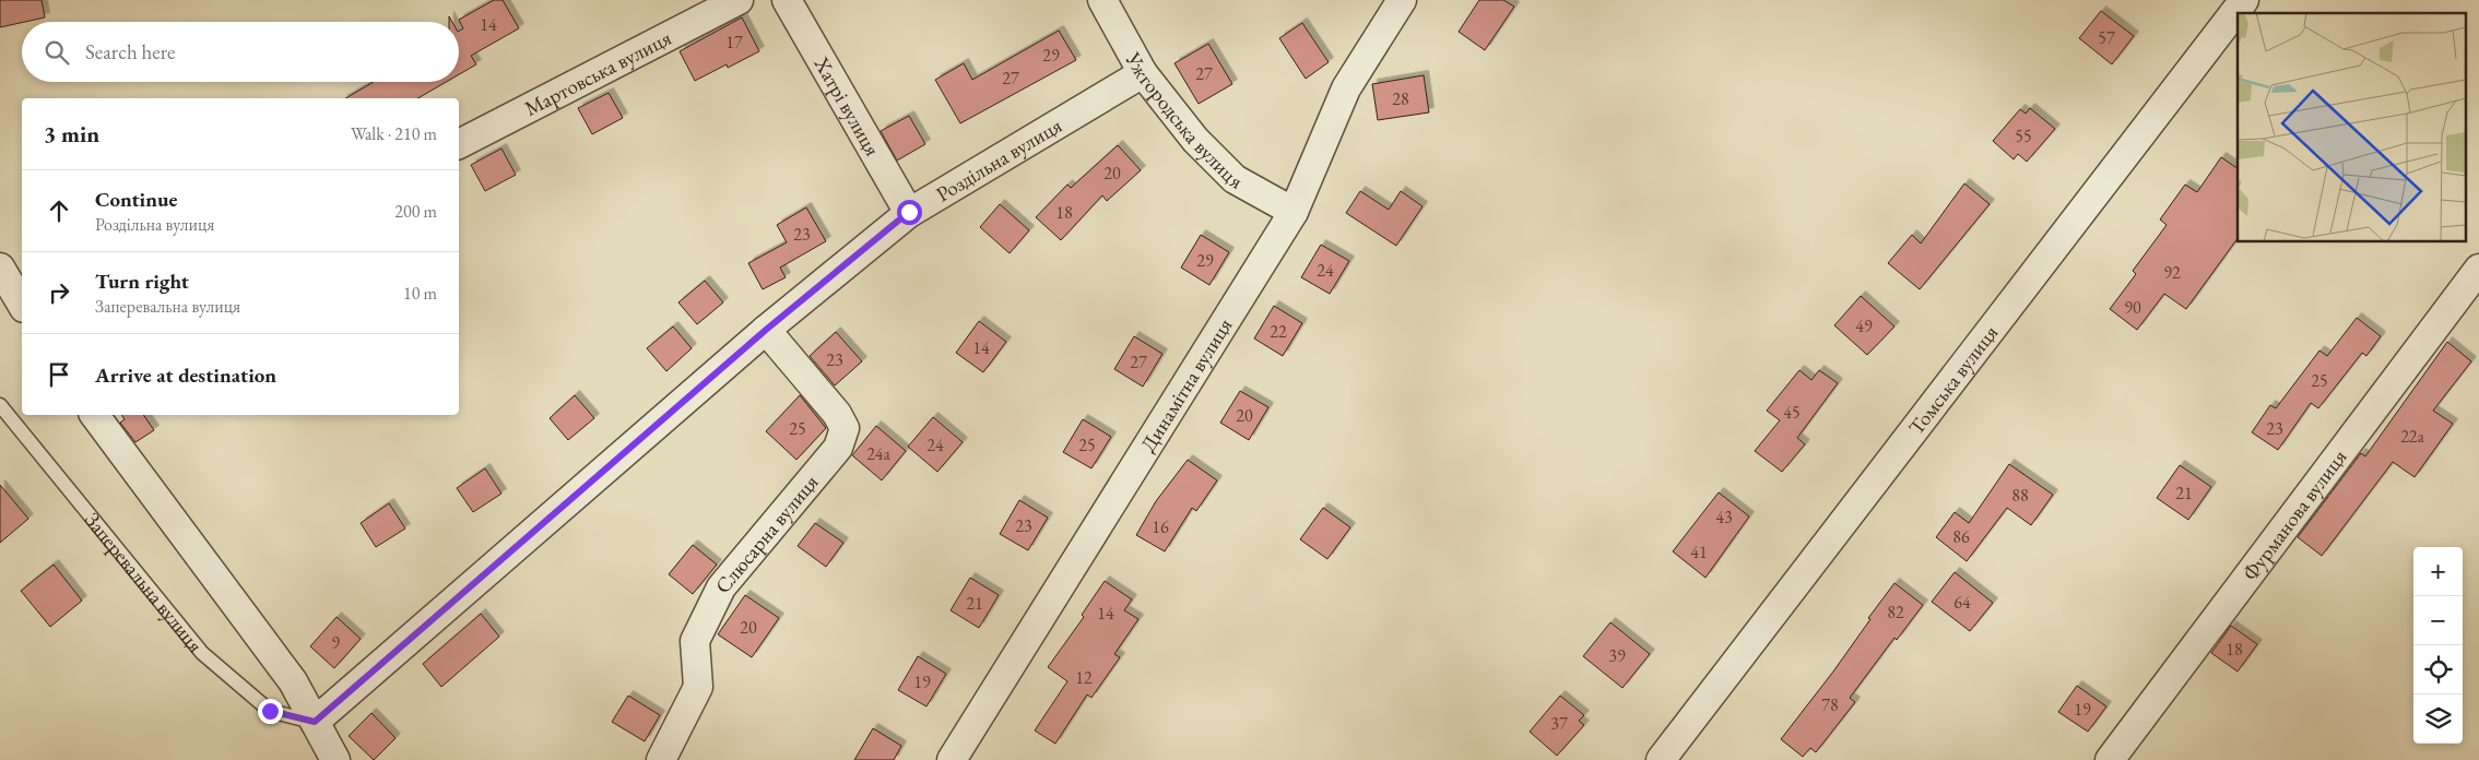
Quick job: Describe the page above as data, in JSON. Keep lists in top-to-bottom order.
{
  "streets": {
    "street": [
      "Мартовська вулиця",
      "Хатрі вулиця",
      "Ужгородська вулиця",
      "Роздільна вулиця",
      "Томська вулиця",
      "Динамітна вулиця",
      "Фурманова вулиця",
      "Слюсарна вулиця"
    ],
    "lane": ["Заперевальна вулиця"]
  },
  "crossings": [
    ["Хатрі вулиця", "Роздільна вулиця"],
    ["Ужгородська вулиця", "Роздільна вулиця"],
    ["Ужгородська вулиця", "Динамітна вулиця"],
    ["Роздільна вулиця", "Слюсарна вулиця"],
    ["Роздільна вулиця", "Заперевальна вулиця"]
  ],
  "house_numbers": [
    "14",
    "57",
    "17",
    "29",
    "27",
    "27",
    "28",
    "55",
    "20",
    "18",
    "23",
    "29",
    "24",
    "92",
    "90",
    "49",
    "22",
    "14",
    "23",
    "27",
    "25",
    "45",
    "20",
    "25",
    "23",
    "22а",
    "24",
    "25",
    "24а",
    "21",
    "88",
    "43",
    "23",
    "16",
    "86",
    "41",
    "64",
    "21",
    "82",
    "14",
    "20",
    "9",
    "18",
    "39",
    "12",
    "19",
    "78",
    "19",
    "37"
  ],
  "page": {
    "search": "Search here",
    "heading": ["3 min", "Walk · 210 m"],
    "list": [
      ["Continue", "Роздільна вулиця", "200 m"],
      ["Turn right", "Заперевальна вулиця", "10 m"],
      "Arrive at destination"
    ],
    "map_buttons": ["+", "−"]
  }
}
